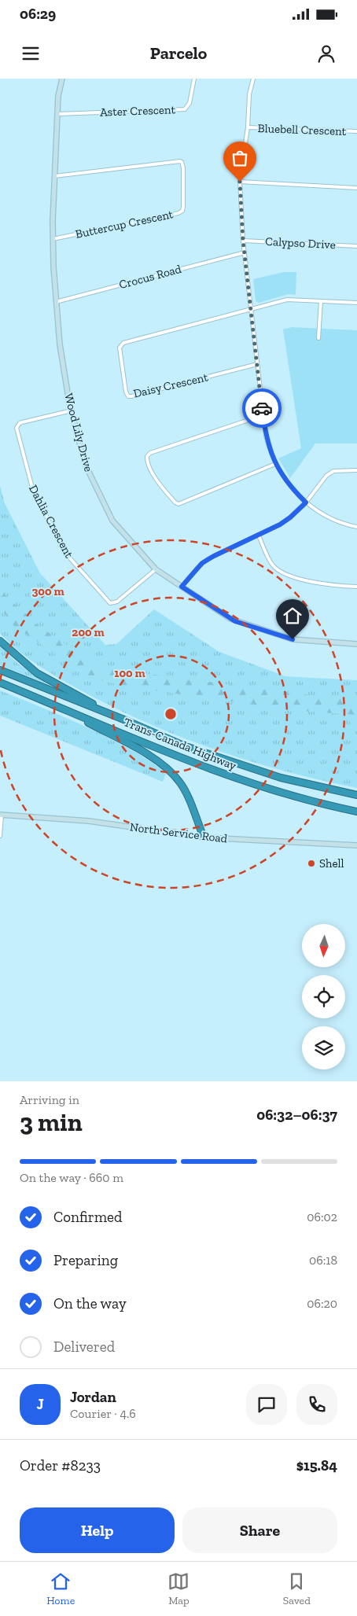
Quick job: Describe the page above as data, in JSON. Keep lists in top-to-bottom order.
{
  "streets": {
    "highway": ["Trans-Canada Highway"],
    "street": [
      "Aster Crescent",
      "Bluebell Crescent",
      "Buttercup Crescent",
      "Calypso Drive",
      "Crocus Road",
      "Daisy Crescent",
      "Wood Lily Drive",
      "Dahlia Crescent",
      "North Service Road"
    ]
  },
  "crossings": [
    ["Aster Crescent", "Wood Lily Drive"],
    ["Buttercup Crescent", "Wood Lily Drive"],
    ["Crocus Road", "Wood Lily Drive"],
    ["Wood Lily Drive", "Dahlia Crescent"]
  ],
  "places": ["Shell"],
  "north": "bottom",
  "page": {
    "status": "06:29",
    "header": "Parcelo",
    "heading": ["3 min", "Arriving in", "06:32–06:37"],
    "panel": [
      "Jordan",
      "Courier · 4.6",
      "Order #8233",
      "$15.84"
    ],
    "bar": "On the way · 660 m",
    "list": [
      ["Confirmed", "06:02"],
      ["Preparing", "06:18"],
      ["On the way", "06:20"],
      "Delivered"
    ],
    "round": "J",
    "buttons": ["Help", "Share"],
    "tabs": ["Home", "Map", "Saved"]
  },
  "rings": ["300 m", "200 m", "100 m"]
}
